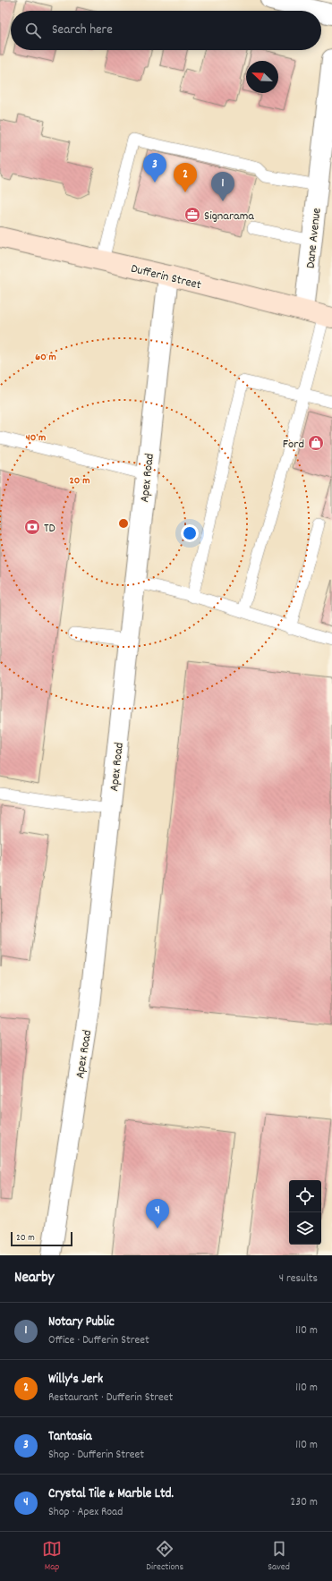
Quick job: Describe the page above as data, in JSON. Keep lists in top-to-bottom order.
{
  "streets": {
    "main road": ["Dufferin Street"],
    "street": ["Dane Avenue", "Apex Road"]
  },
  "crossings": [
    ["Dane Avenue", "Dufferin Street"],
    ["Dufferin Street", "Apex Road"]
  ],
  "places": {
    "office": ["Signarama"],
    "shop": ["Ford"],
    "bank": ["TD"]
  },
  "scale_bar": "20 m",
  "north": "top left",
  "page": {
    "search": "Search here",
    "pins": [
      "3",
      "2",
      "1",
      "4"
    ],
    "scale": "20 m",
    "heading": ["Nearby", "4 results"],
    "list": [
      {
        "mark": "1",
        "name": "Notary Public",
        "note": "Office · Dufferin Street",
        "value": "110 m"
      },
      {
        "mark": "2",
        "name": "Willy's Jerk",
        "note": "Restaurant · Dufferin Street",
        "value": "110 m"
      },
      {
        "mark": "3",
        "name": "Tantasia",
        "note": "Shop · Dufferin Street",
        "value": "110 m"
      },
      {
        "mark": "4",
        "name": "Crystal Tile & Marble Ltd.",
        "note": "Shop · Apex Road",
        "value": "230 m"
      }
    ],
    "nav": ["Map", "Directions", "Saved"]
  },
  "rings": ["60 m", "40 m", "20 m"]
}
